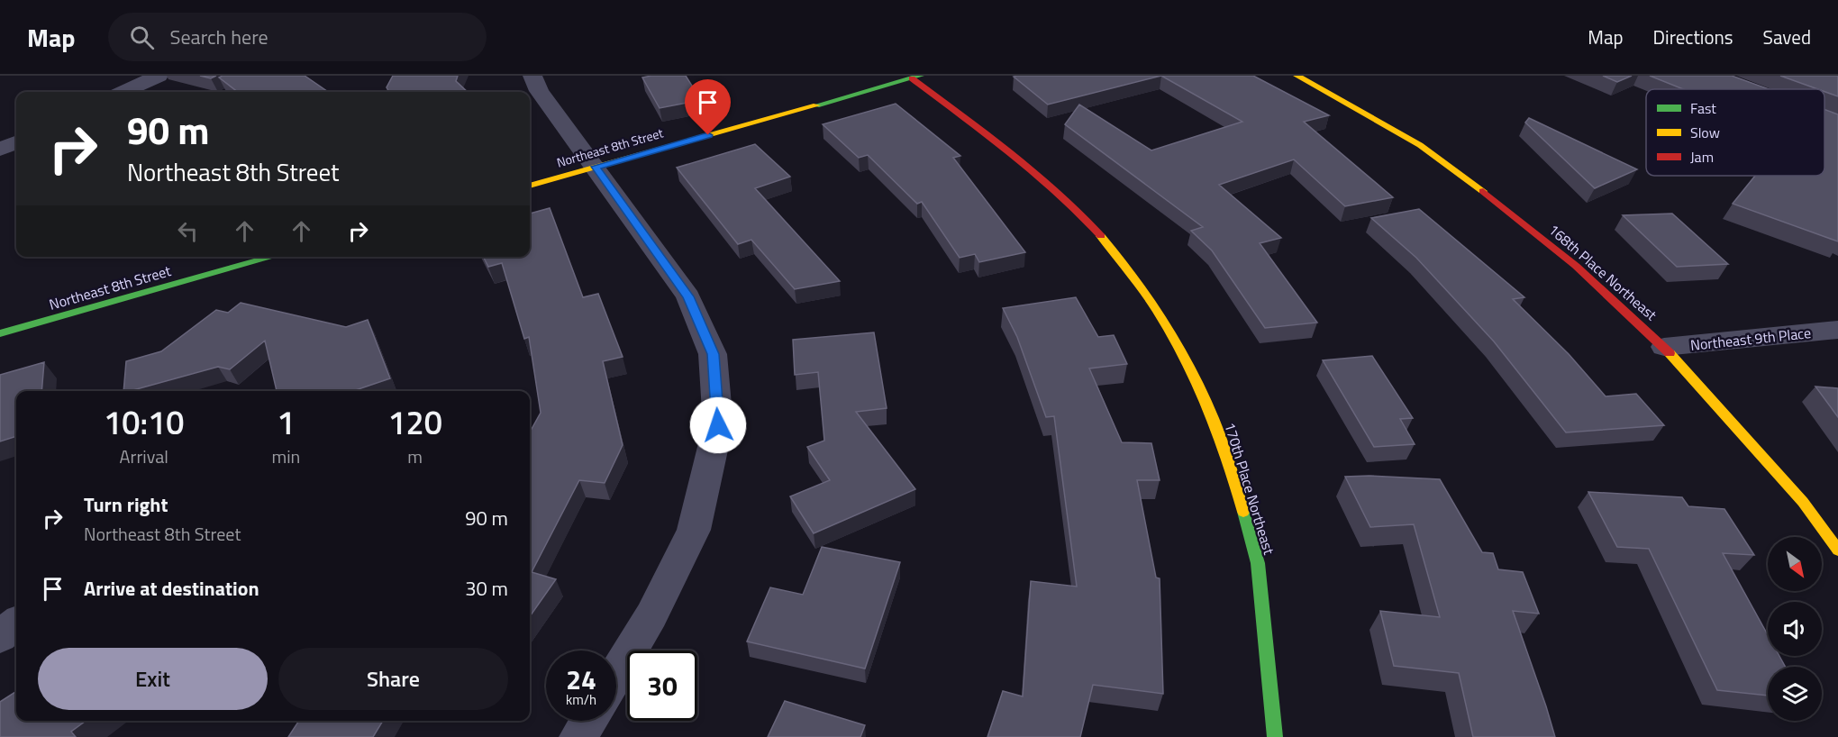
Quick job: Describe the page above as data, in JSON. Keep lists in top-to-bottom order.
{
  "streets": {
    "street": [
      "Northeast 8th Street",
      "168th Place Northeast",
      "Northeast 9th Place",
      "170th Place Northeast"
    ]
  },
  "crossings": [
    ["Northeast 8th Street", "170th Place Northeast"],
    ["168th Place Northeast", "Northeast 9th Place"]
  ],
  "legend": ["Fast", "Slow", "Jam"],
  "north": "bottom right",
  "page": {
    "header": "Map",
    "search": "Search here",
    "nav": ["Map", "Directions", "Saved"],
    "turn": ["90 m", "Northeast 8th Street"],
    "eta": [
      "10:10",
      "Arrival",
      "1",
      "min",
      "120",
      "m"
    ],
    "list": [
      {
        "name": "Turn right",
        "note": "Northeast 8th Street",
        "value": "90 m"
      },
      {
        "name": "Arrive at destination",
        "value": "30 m"
      }
    ],
    "buttons": ["Exit", "Share"],
    "speed": "24 km/h",
    "limit": "30"
  }
}
